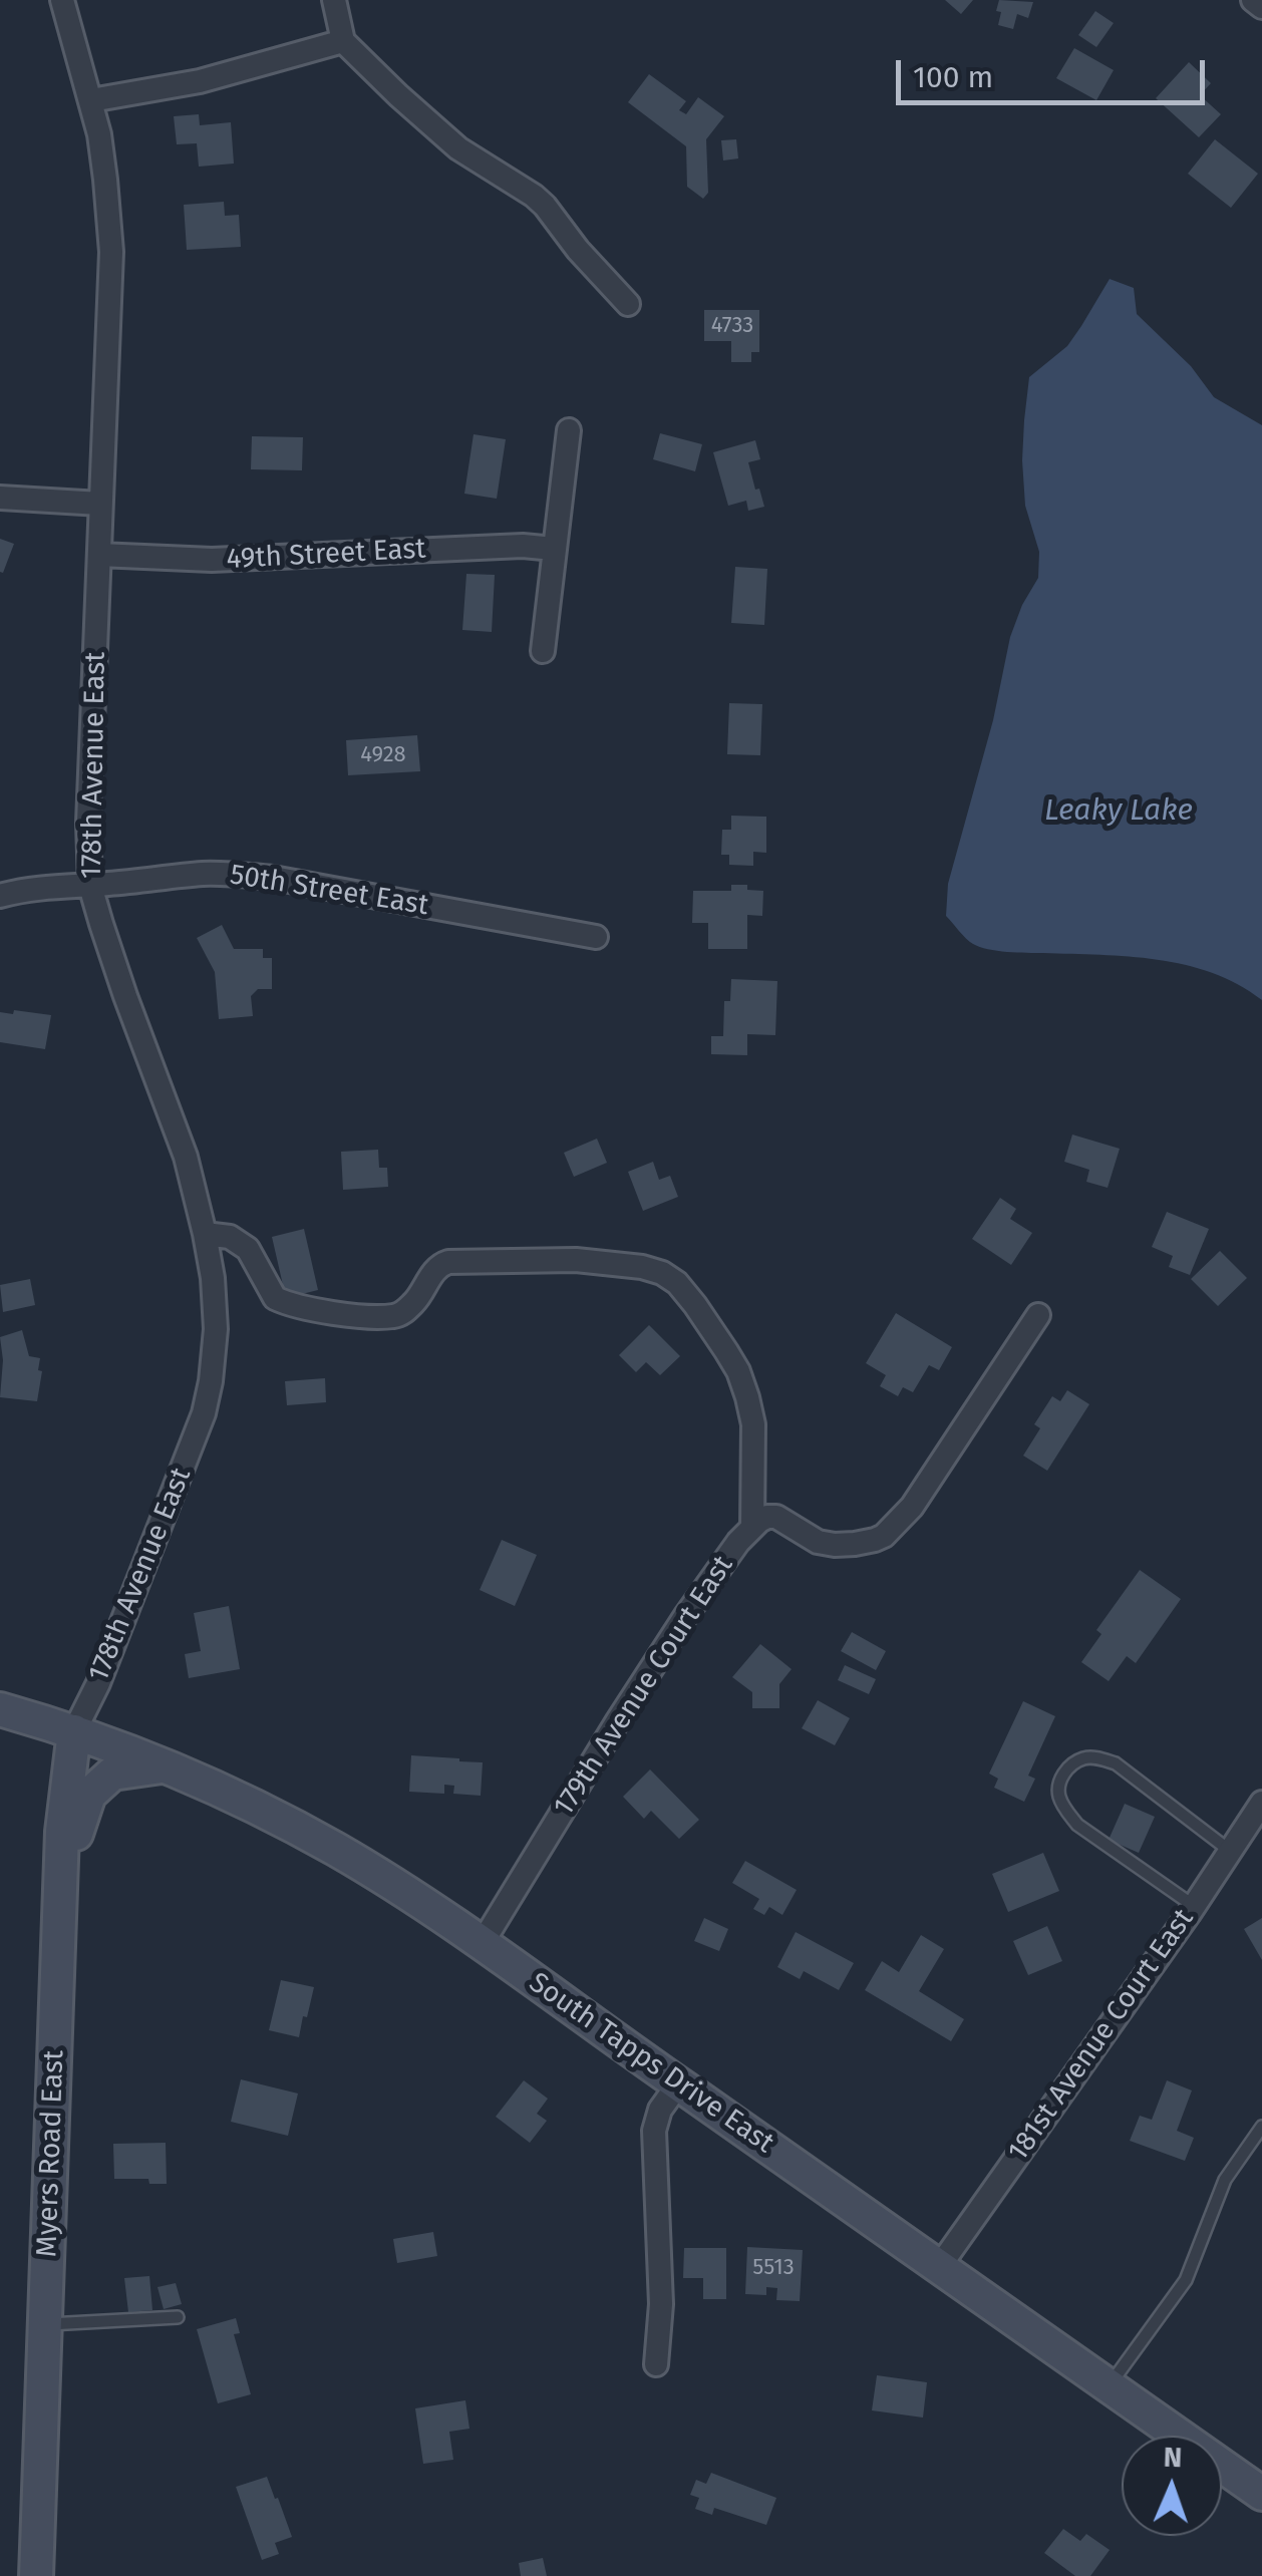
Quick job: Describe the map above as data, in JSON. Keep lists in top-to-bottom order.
{
  "streets": {
    "street": [
      "49th Street East",
      "178th Avenue East",
      "50th Street East",
      "179th Avenue Court East",
      "181st Avenue Court East",
      "South Tapps Drive East",
      "Myers Road East"
    ]
  },
  "crossings": [
    ["49th Street East", "178th Avenue East"],
    ["178th Avenue East", "50th Street East"],
    ["178th Avenue East", "South Tapps Drive East"],
    ["178th Avenue East", "Myers Road East"],
    ["179th Avenue Court East", "South Tapps Drive East"],
    ["181st Avenue Court East", "South Tapps Drive East"],
    ["South Tapps Drive East", "Myers Road East"]
  ],
  "water": ["Leaky Lake"],
  "house_numbers": ["4733", "4928", "5513"],
  "scale_bar": "100 m",
  "north": "top"
}
